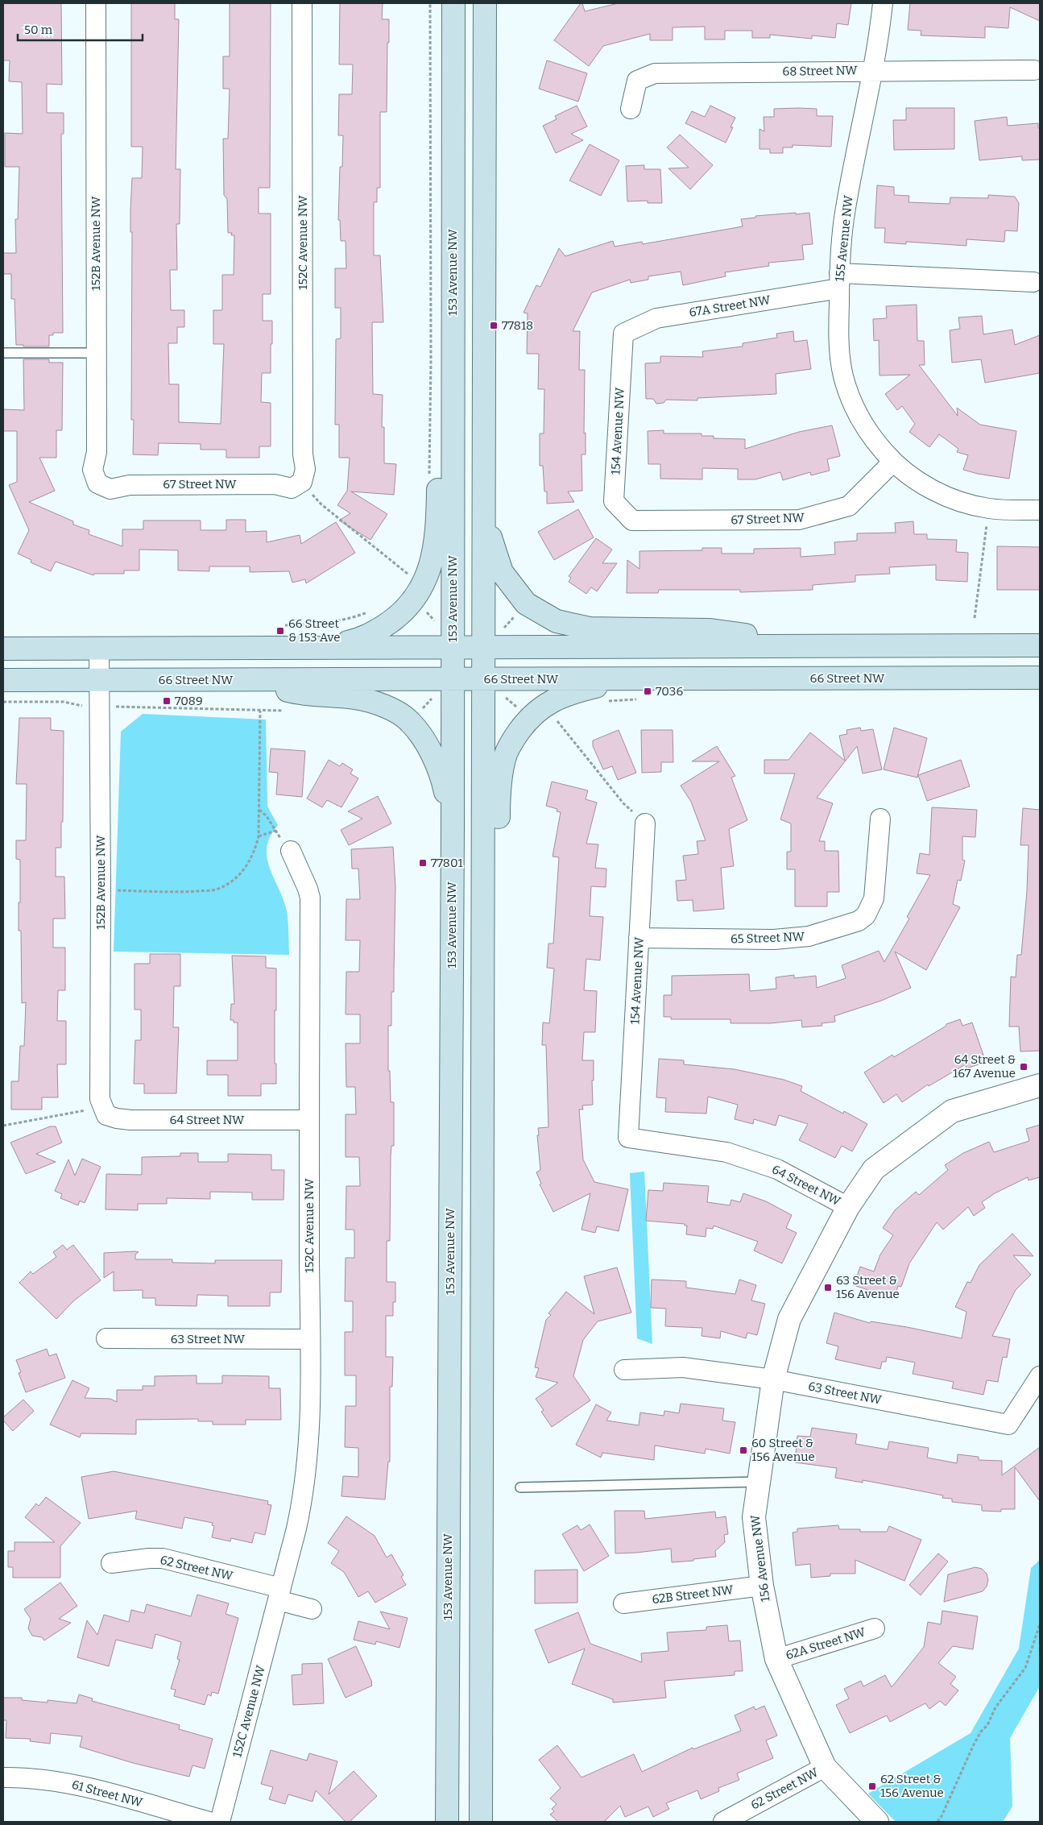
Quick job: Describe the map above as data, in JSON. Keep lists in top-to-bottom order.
{
  "streets": {
    "main road": ["153 Avenue NW", "66 Street NW"],
    "street": [
      "68 Street NW",
      "155 Avenue NW",
      "152C Avenue NW",
      "152B Avenue NW",
      "67A Street NW",
      "154 Avenue NW",
      "67 Street NW",
      "65 Street NW",
      "64 Street NW",
      "63 Street NW",
      "156 Avenue NW",
      "62 Street NW",
      "62B Street NW",
      "62A Street NW",
      "61 Street NW"
    ]
  },
  "crossings": [
    ["68 Street NW", "155 Avenue NW"],
    ["155 Avenue NW", "67A Street NW"],
    ["155 Avenue NW", "67 Street NW"],
    ["152C Avenue NW", "67 Street NW"],
    ["152C Avenue NW", "64 Street NW"],
    ["152C Avenue NW", "63 Street NW"],
    ["152C Avenue NW", "62 Street NW"],
    ["152B Avenue NW", "67 Street NW"],
    ["152B Avenue NW", "66 Street NW"],
    ["152B Avenue NW", "64 Street NW"],
    ["153 Avenue NW", "66 Street NW"],
    ["67A Street NW", "154 Avenue NW"],
    ["154 Avenue NW", "67 Street NW"],
    ["154 Avenue NW", "65 Street NW"],
    ["154 Avenue NW", "64 Street NW"],
    ["64 Street NW", "156 Avenue NW"],
    ["63 Street NW", "156 Avenue NW"],
    ["156 Avenue NW", "62 Street NW"],
    ["156 Avenue NW", "62B Street NW"],
    ["156 Avenue NW", "62A Street NW"]
  ],
  "places": {
    "transit": [
      "77818",
      "66 Street & 153 Ave",
      "7036",
      "7089",
      "77801",
      "64 Street & 167 Avenue",
      "63 Street & 156 Avenue",
      "60 Street & 156 Avenue",
      "62 Street & 156 Avenue"
    ]
  },
  "scale_bar": "50 m"
}
